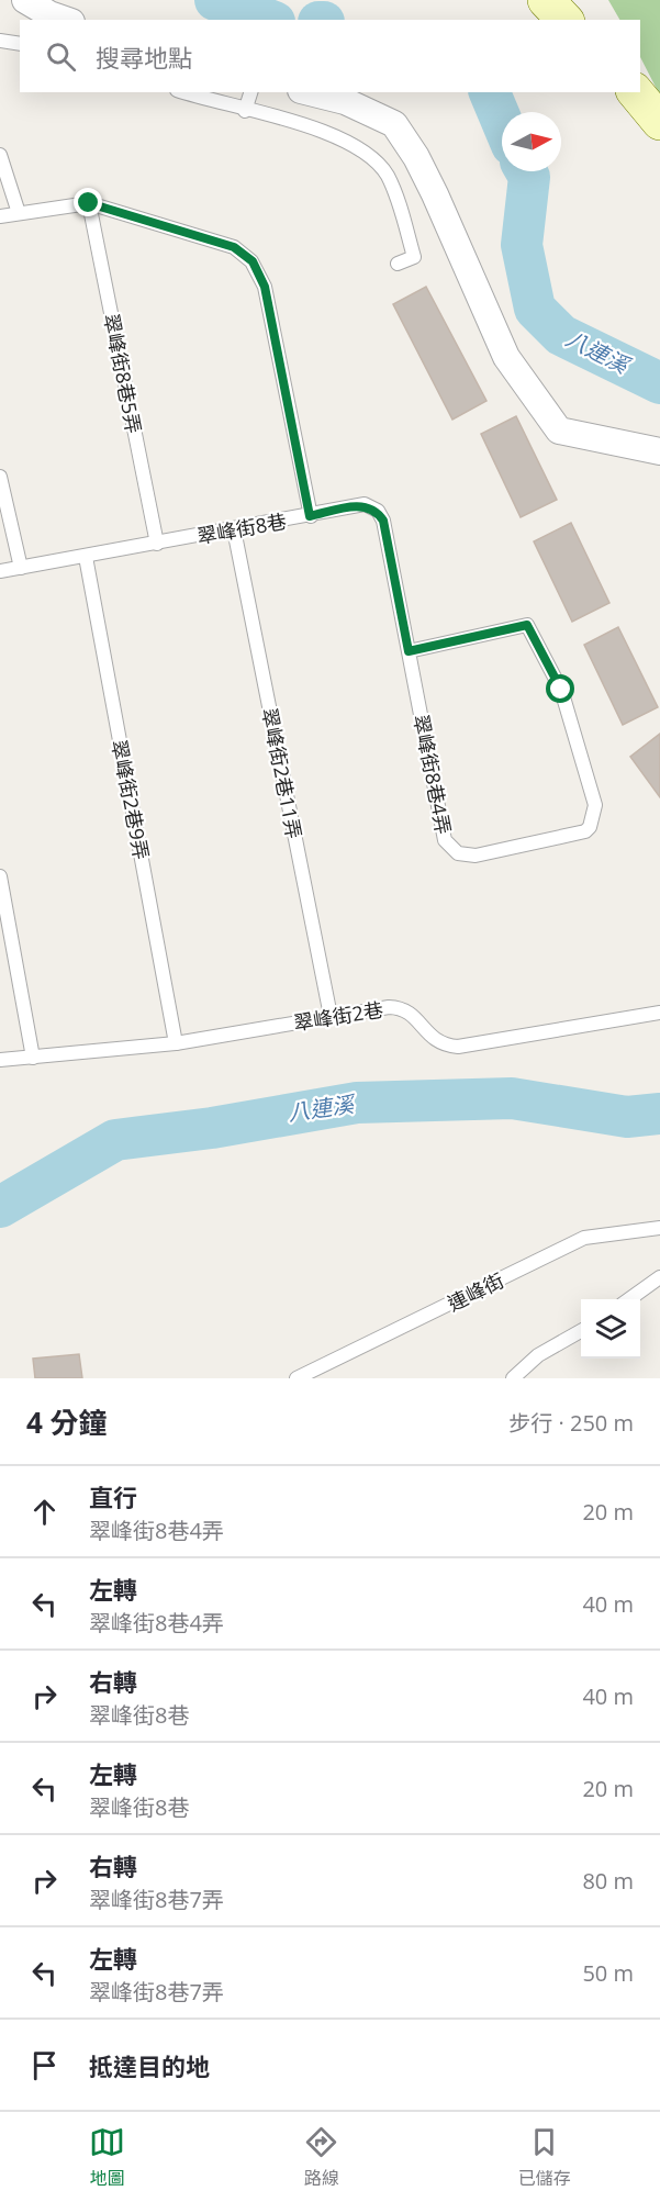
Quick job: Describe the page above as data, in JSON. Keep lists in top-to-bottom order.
{
  "streets": {
    "lane": [
      "翠峰街8巷5弄",
      "翠峰街8巷",
      "翠峰街2巷11弄",
      "翠峰街8巷4弄",
      "翠峰街2巷9弄",
      "翠峰街2巷",
      "連峰街"
    ]
  },
  "crossings": [
    ["翠峰街8巷5弄", "翠峰街8巷"],
    ["翠峰街8巷", "翠峰街2巷11弄"],
    ["翠峰街8巷", "翠峰街8巷4弄"],
    ["翠峰街8巷", "翠峰街2巷9弄"],
    ["翠峰街2巷11弄", "翠峰街2巷"],
    ["翠峰街2巷9弄", "翠峰街2巷"]
  ],
  "water": ["八連溪"],
  "north": "right",
  "page": {
    "search": "搜尋地點",
    "heading": ["4 分鐘", "步行 · 250 m"],
    "list": [
      ["直行", "翠峰街8巷4弄", "20 m"],
      ["左轉", "翠峰街8巷4弄", "40 m"],
      ["右轉", "翠峰街8巷", "40 m"],
      ["左轉", "翠峰街8巷", "20 m"],
      ["右轉", "翠峰街8巷7弄", "80 m"],
      ["左轉", "翠峰街8巷7弄", "50 m"],
      "抵達目的地"
    ],
    "nav": ["地圖", "路線", "已儲存"]
  }
}
